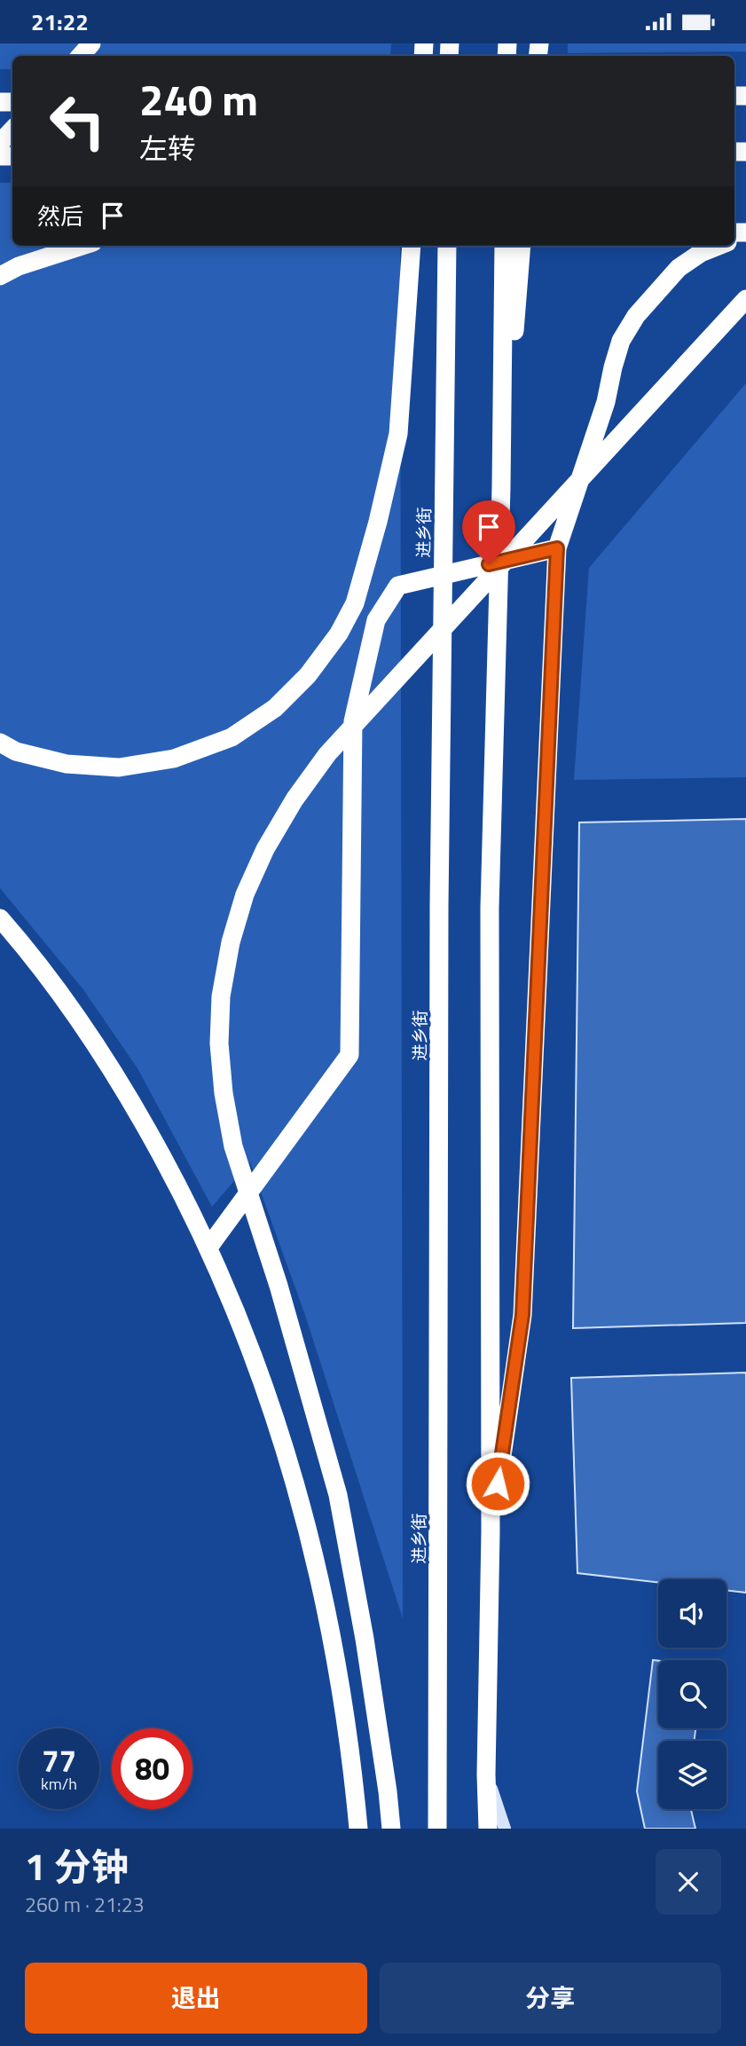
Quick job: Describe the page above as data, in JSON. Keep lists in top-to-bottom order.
{
  "streets": {
    "highway": ["进乡街"]
  },
  "page": {
    "status": "21:22",
    "turn": ["240 m", "左转"],
    "then": "然后",
    "speed": "77 km/h",
    "limit": "80",
    "heading": ["1 分钟", "260 m · 21:23"],
    "buttons": ["退出", "分享"]
  }
}
